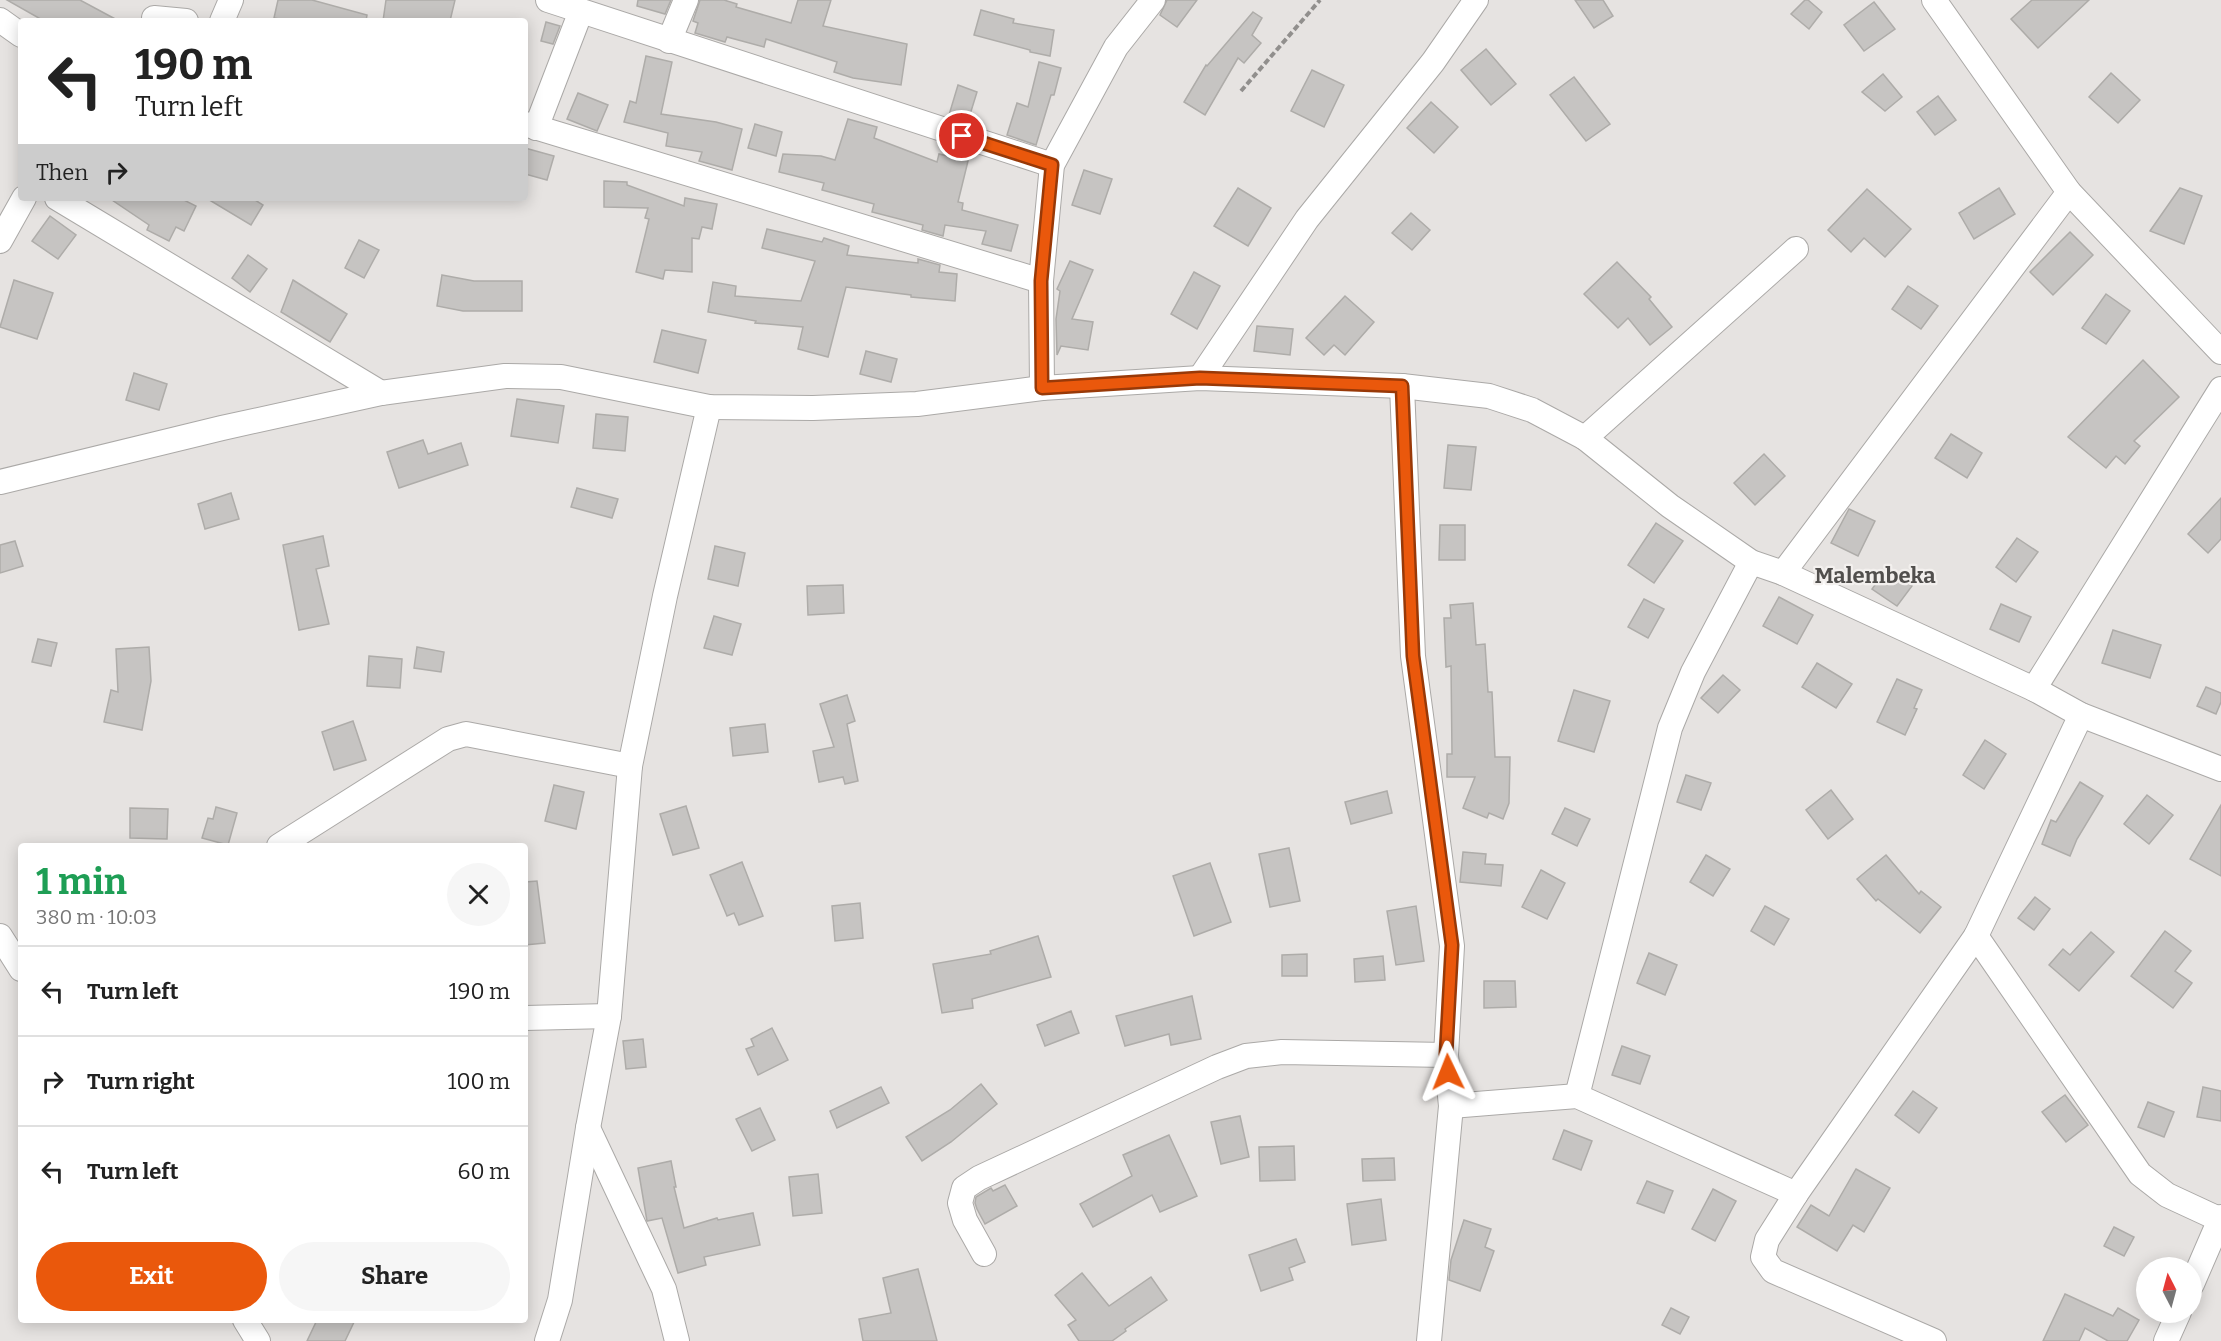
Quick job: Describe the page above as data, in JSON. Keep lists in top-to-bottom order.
{
  "districts": ["Malembeka"],
  "north": "top",
  "page": {
    "turn": ["190 m", "Turn left"],
    "then": "Then",
    "heading": ["1 min", "380 m · 10:03"],
    "list": [
      {
        "name": "Turn left",
        "value": "190 m"
      },
      {
        "name": "Turn right",
        "value": "100 m"
      },
      {
        "name": "Turn left",
        "value": "60 m"
      }
    ],
    "buttons": ["Exit", "Share"]
  }
}
